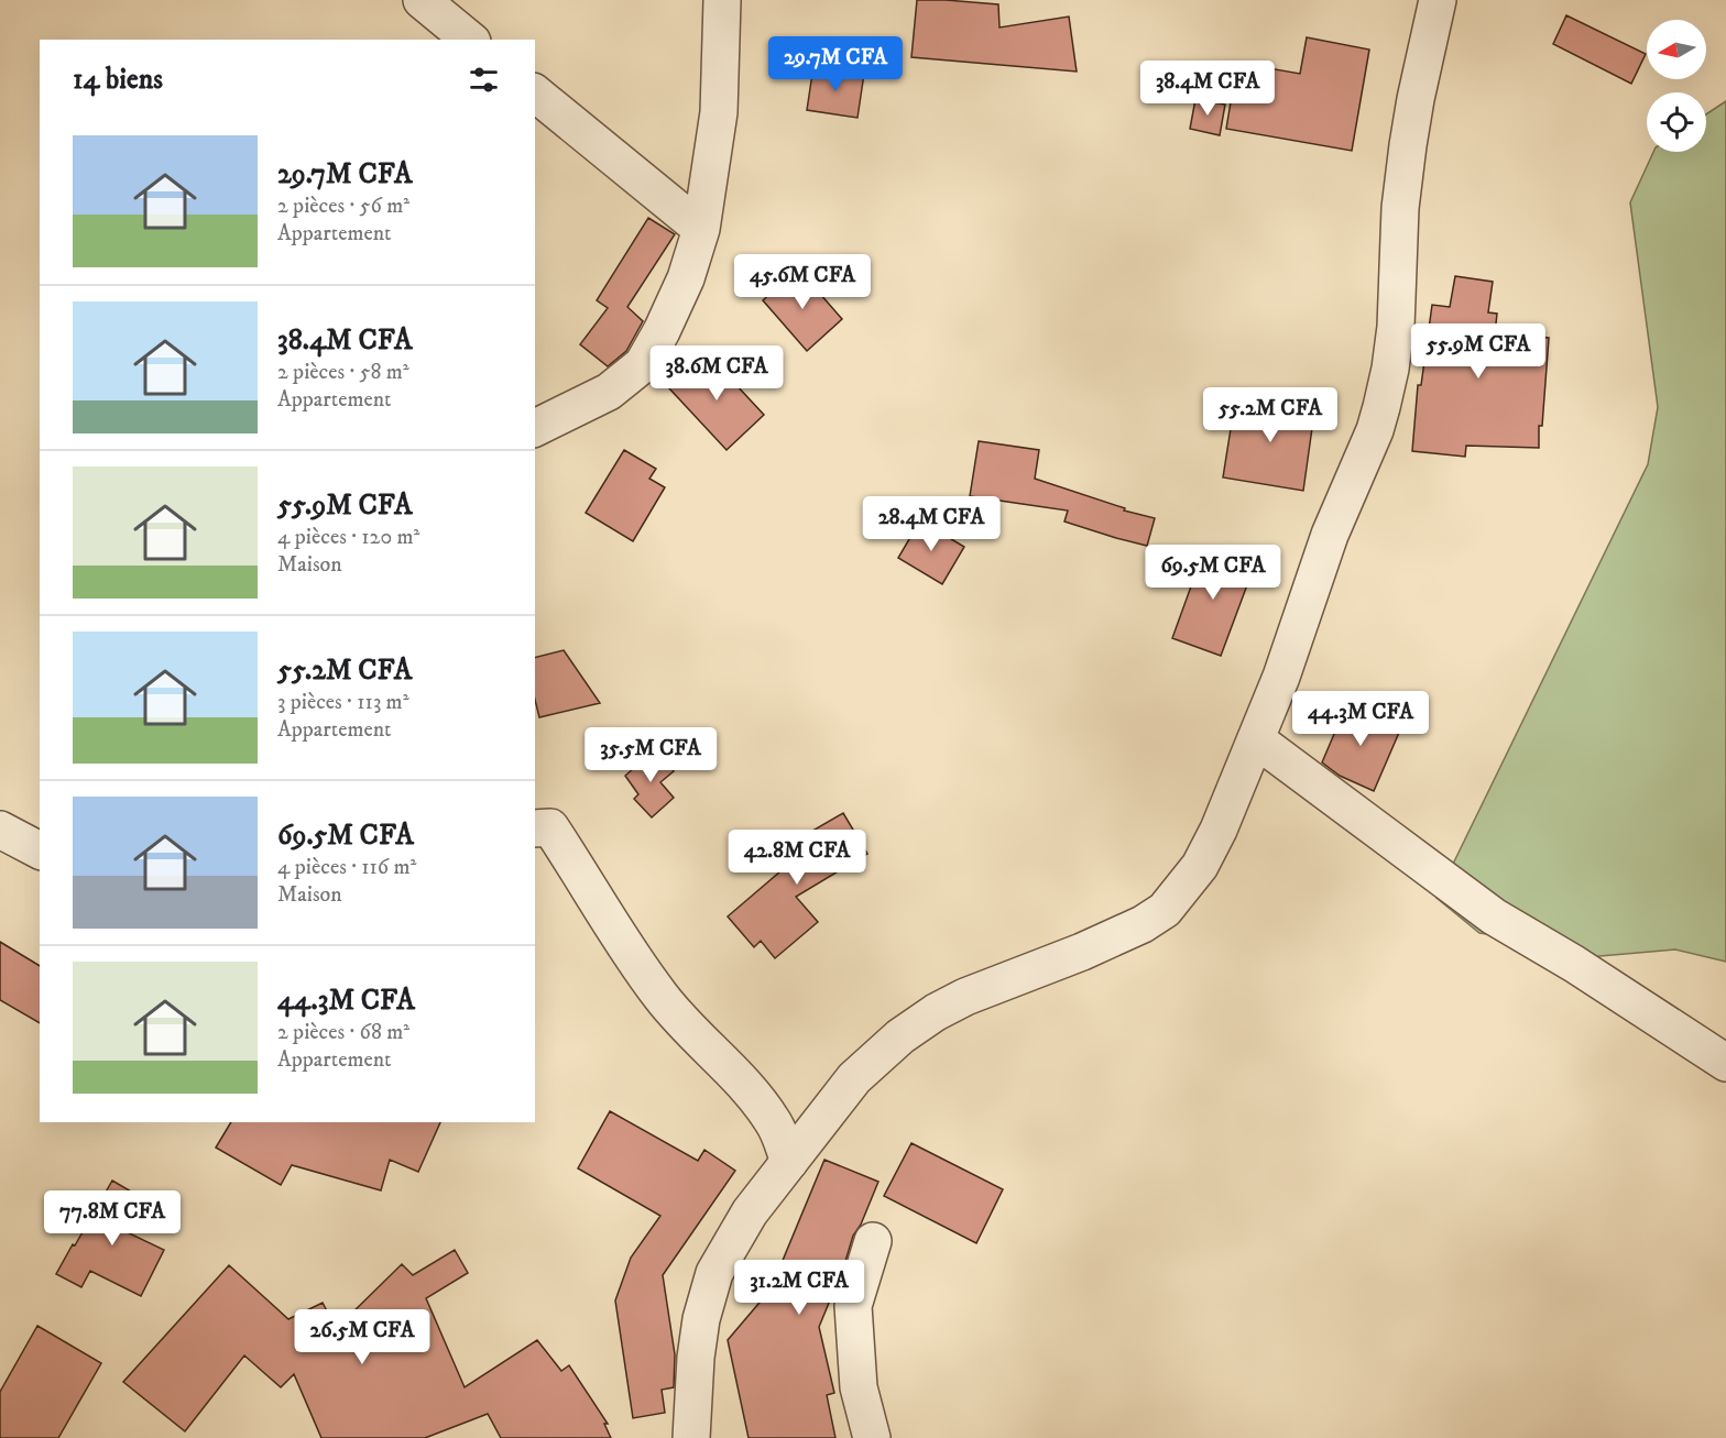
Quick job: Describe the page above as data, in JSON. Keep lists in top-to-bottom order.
{
  "north": "left",
  "page": {
    "price": [
      "29.7M CFA",
      "38.4M CFA",
      "45.6M CFA",
      "55.9M CFA",
      "38.6M CFA",
      "55.2M CFA",
      "28.4M CFA",
      "69.5M CFA",
      "44.3M CFA",
      "35.5M CFA",
      "42.8M CFA",
      "77.8M CFA",
      "31.2M CFA",
      "26.5M CFA"
    ],
    "heading": "14 biens",
    "list": [
      {
        "name": "29.7M CFA",
        "note": "2 pièces · 56 m² · Appartement"
      },
      {
        "name": "38.4M CFA",
        "note": "2 pièces · 58 m² · Appartement"
      },
      {
        "name": "55.9M CFA",
        "note": "4 pièces · 120 m² · Maison"
      },
      {
        "name": "55.2M CFA",
        "note": "3 pièces · 113 m² · Appartement"
      },
      {
        "name": "69.5M CFA",
        "note": "4 pièces · 116 m² · Maison"
      },
      {
        "name": "44.3M CFA",
        "note": "2 pièces · 68 m² · Appartement"
      }
    ]
  }
}
